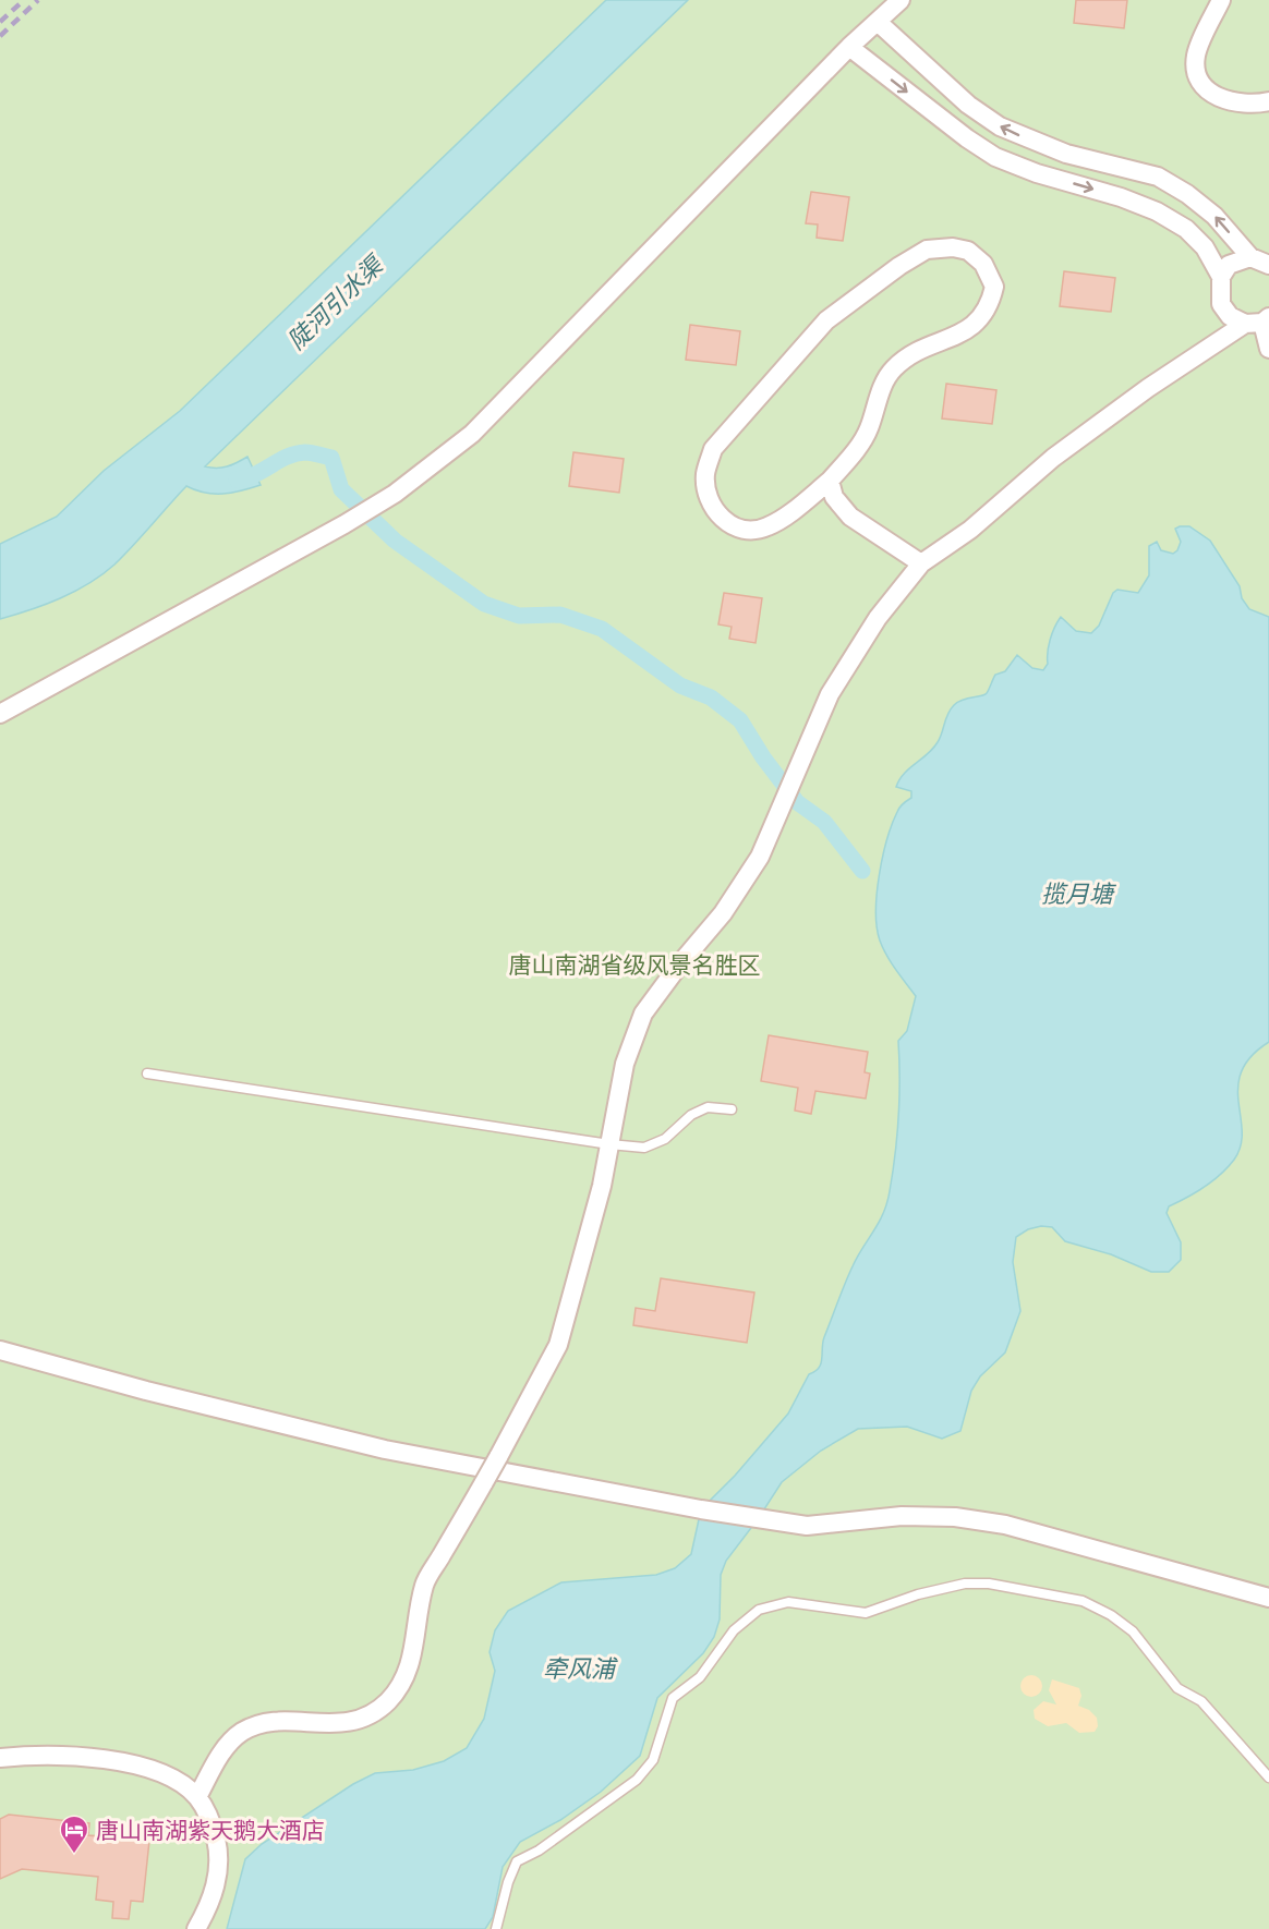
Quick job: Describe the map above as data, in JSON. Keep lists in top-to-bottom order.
{
  "water": ["陡河引水渠", "揽月塘", "牵风浦"],
  "parks": ["唐山南湖省级风景名胜区"],
  "places": {
    "hotel": ["唐山南湖紫天鹅大酒店"]
  }
}
